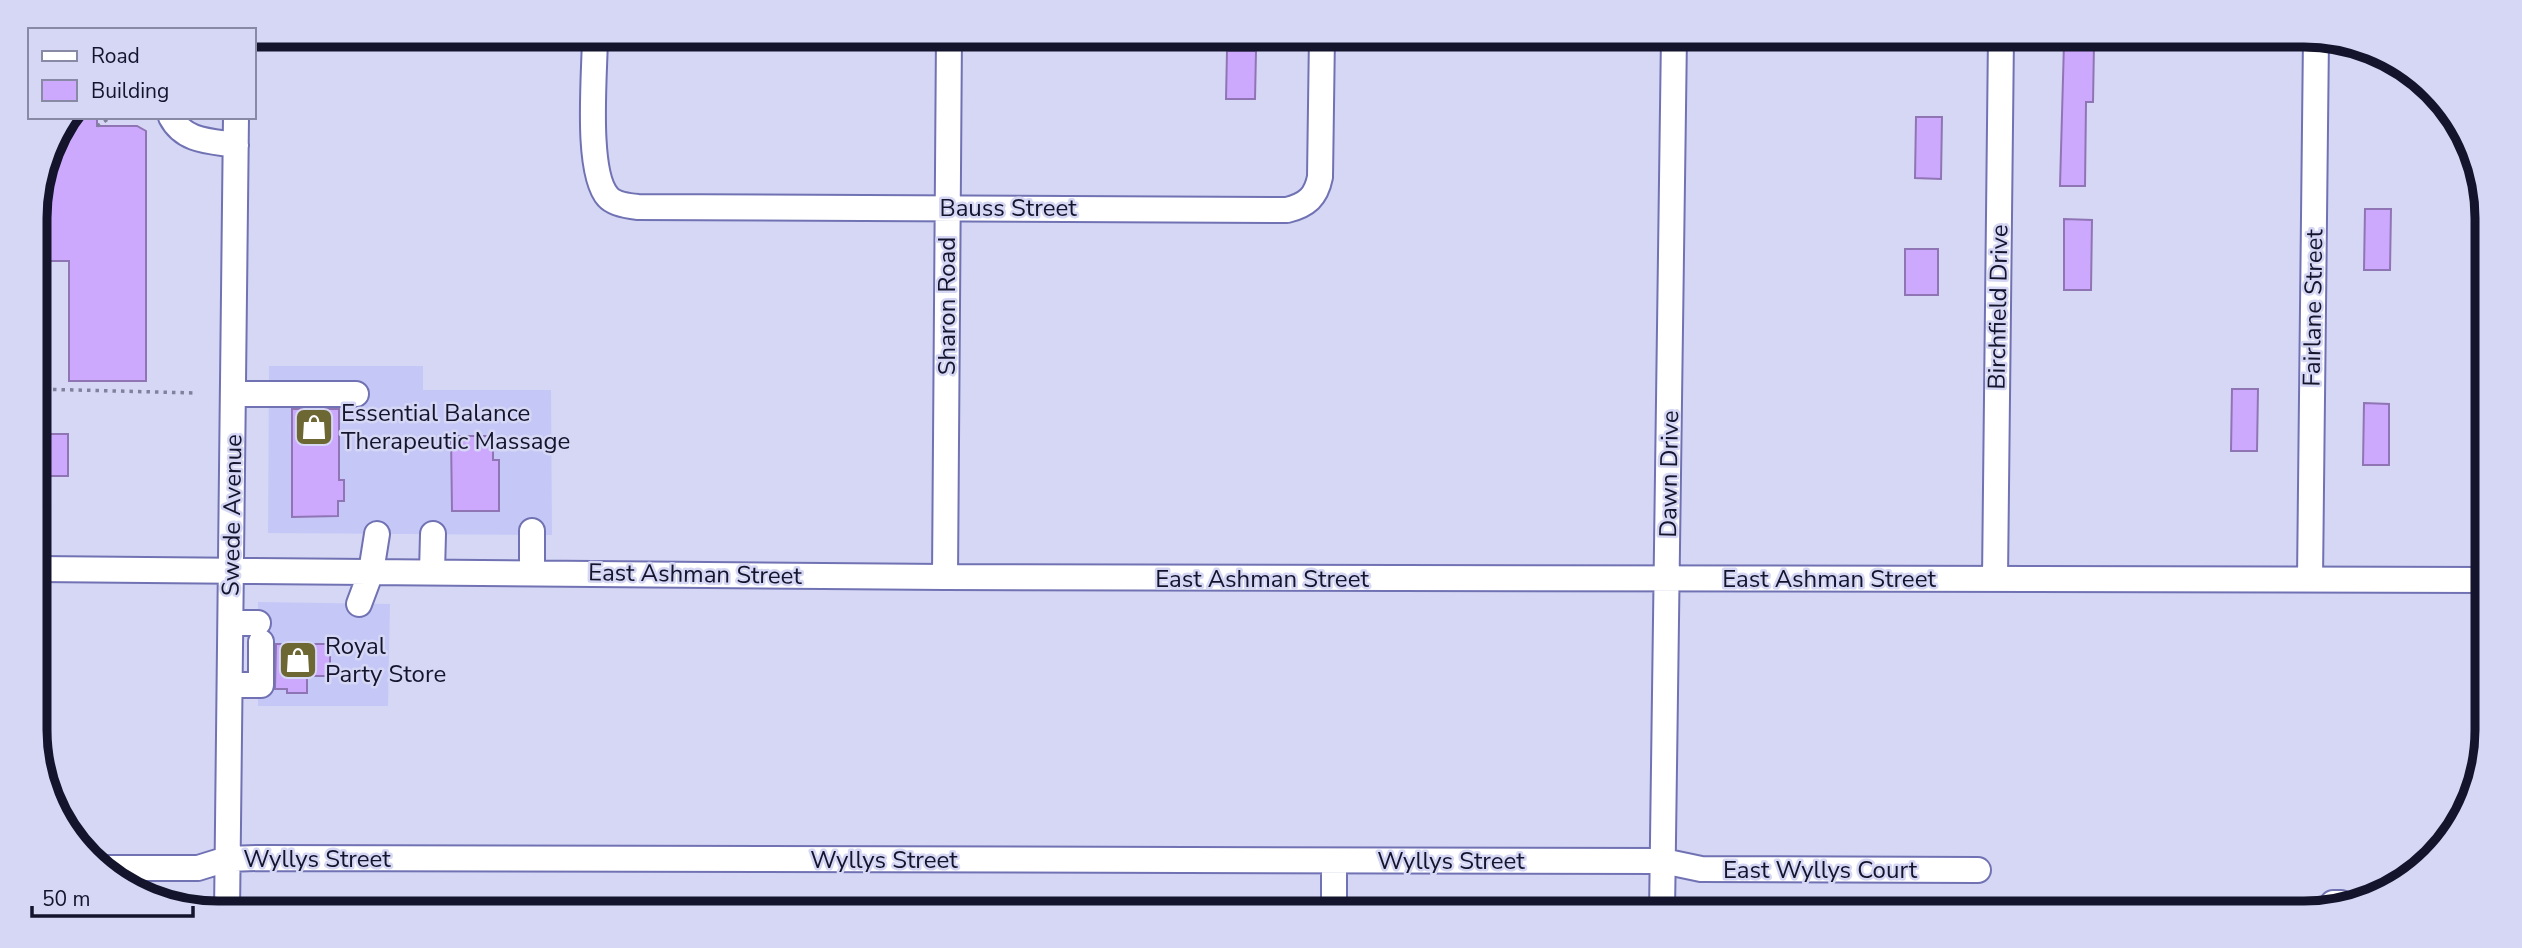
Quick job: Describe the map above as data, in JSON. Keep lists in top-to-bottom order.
{
  "streets": {
    "street": [
      "Bauss Street",
      "Sharon Road",
      "Birchfield Drive",
      "Fairlane Street",
      "Dawn Drive",
      "Swede Avenue",
      "East Ashman Street",
      "Wyllys Street",
      "East Wyllys Court"
    ]
  },
  "crossings": [
    ["Bauss Street", "Sharon Road"],
    ["Sharon Road", "East Ashman Street"],
    ["Birchfield Drive", "East Ashman Street"],
    ["Fairlane Street", "East Ashman Street"],
    ["Dawn Drive", "East Ashman Street"],
    ["Dawn Drive", "Wyllys Street"],
    ["Dawn Drive", "East Wyllys Court"],
    ["Swede Avenue", "East Ashman Street"],
    ["Swede Avenue", "Wyllys Street"],
    ["Wyllys Street", "East Wyllys Court"]
  ],
  "places": {
    "shop": ["Essential Balance Therapeutic Massage", "Royal Party Store"]
  },
  "legend": ["Road", "Building"],
  "scale_bar": "50 m"
}
